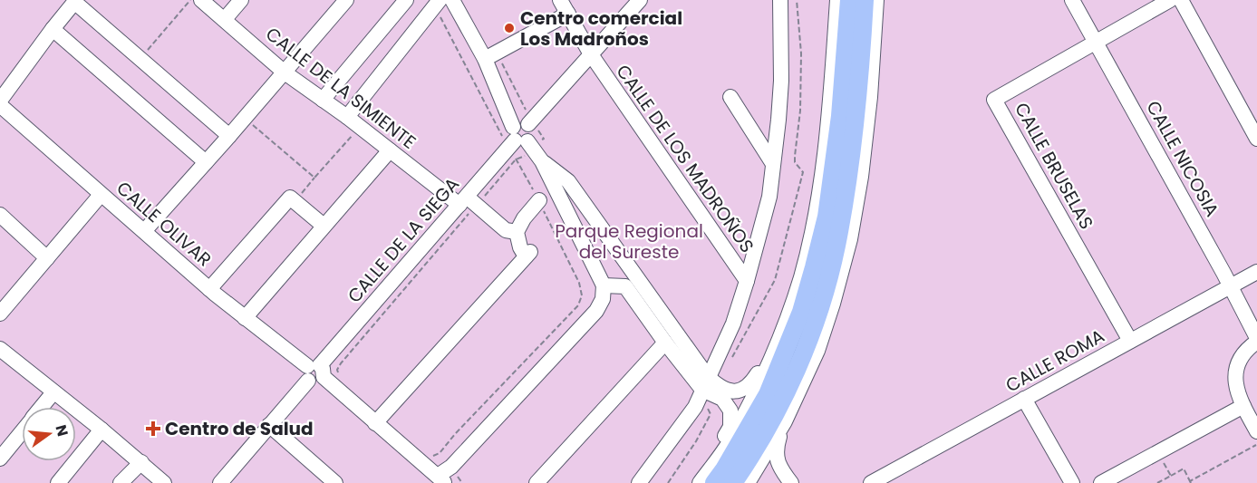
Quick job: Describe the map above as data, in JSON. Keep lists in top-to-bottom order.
{
  "streets": {
    "street": [
      "CALLE DE LA SIMIENTE",
      "CALLE DE LOS MADROÑOS",
      "CALLE NICOSIA",
      "CALLE BRUSELAS",
      "CALLE OLIVAR",
      "CALLE DE LA SIEGA",
      "CALLE ROMA"
    ]
  },
  "crossings": [
    ["CALLE DE LA SIMIENTE", "CALLE DE LA SIEGA"],
    ["CALLE DE LOS MADROÑOS", "CALLE DE LA SIEGA"],
    ["CALLE NICOSIA", "CALLE BRUSELAS"],
    ["CALLE NICOSIA", "CALLE ROMA"],
    ["CALLE BRUSELAS", "CALLE ROMA"],
    ["CALLE OLIVAR", "CALLE DE LA SIEGA"]
  ],
  "parks": ["Parque Regional del Sureste"],
  "places": {
    "other": ["Centro comercial Los Madroños"],
    "health": ["Centro de Salud"]
  },
  "north": "right"
}
